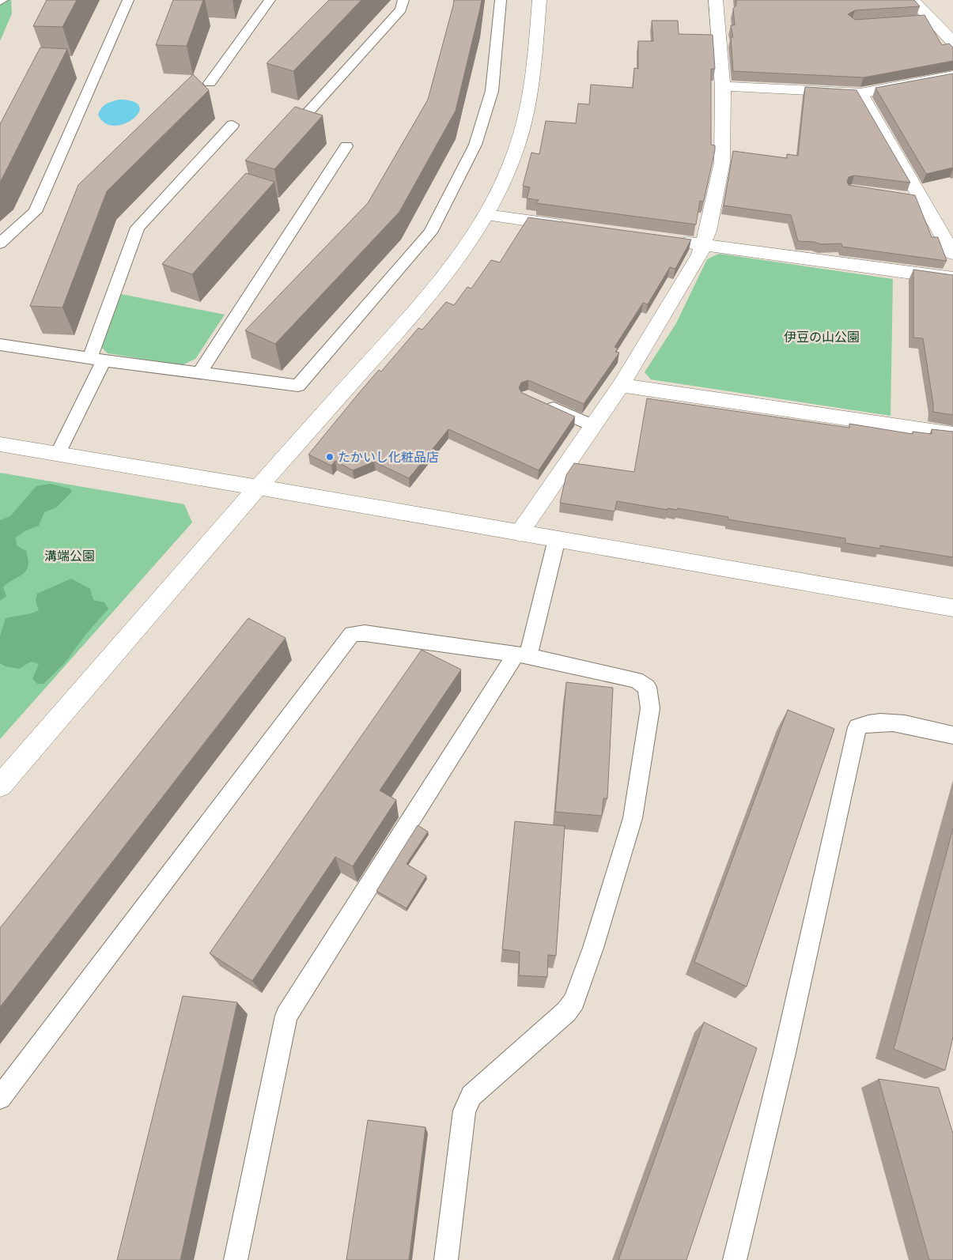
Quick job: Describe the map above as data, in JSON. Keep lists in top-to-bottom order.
{
  "parks": ["伊豆の山公園", "溝端公園"],
  "places": ["たかいし化粧品店"]
}
